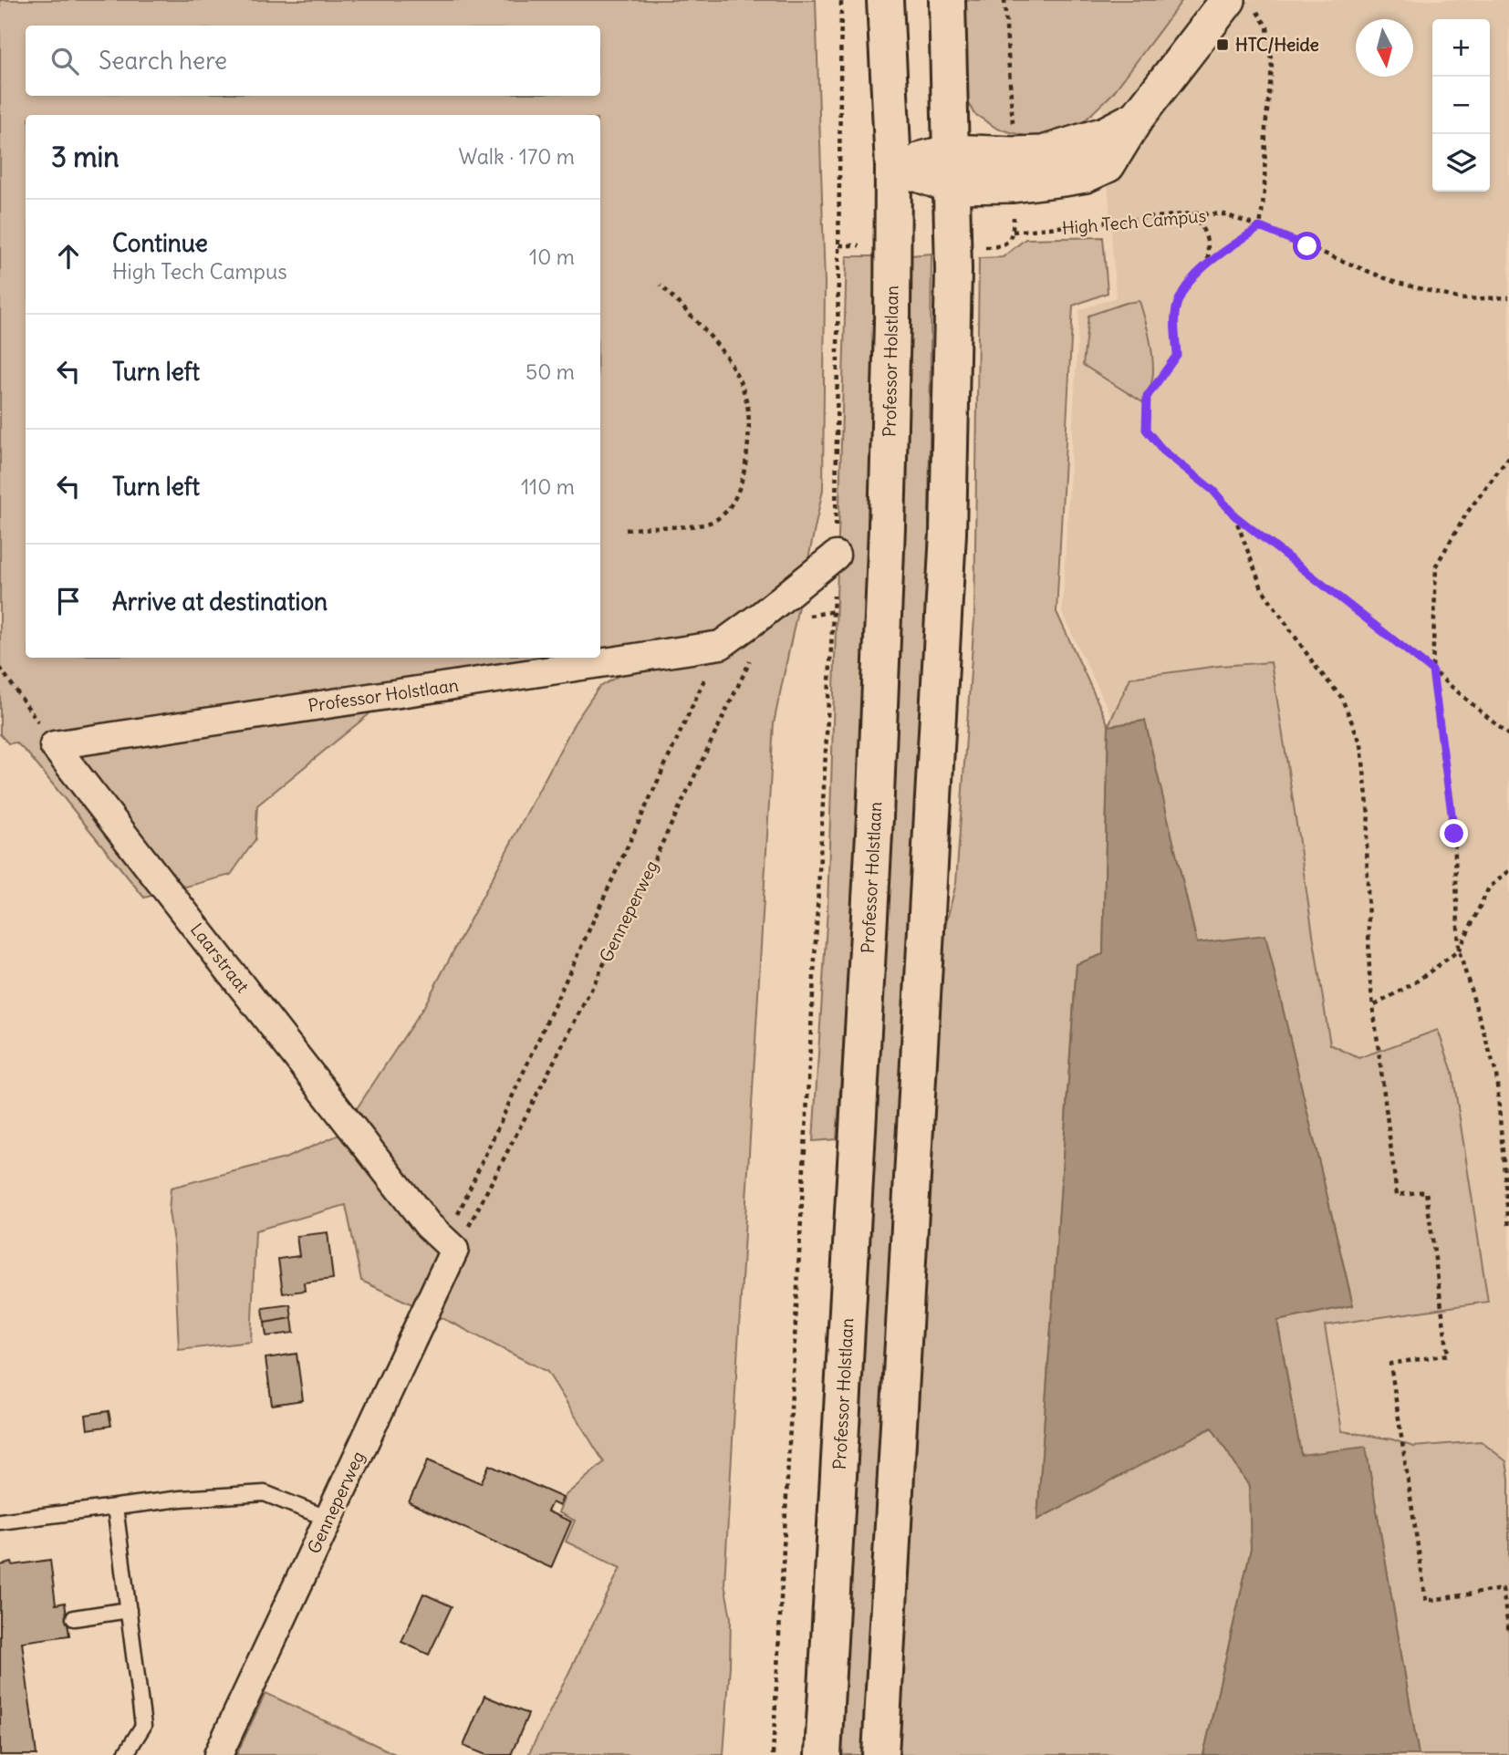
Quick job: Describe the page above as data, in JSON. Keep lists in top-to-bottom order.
{
  "streets": {
    "main road": ["Professor Holstlaan"],
    "street": ["Genneperweg", "Laarstraat"],
    "path": ["High Tech Campus"]
  },
  "crossings": [
    ["Professor Holstlaan", "Laarstraat"],
    ["Genneperweg", "Laarstraat"]
  ],
  "places": {
    "transit": ["HTC/Heide"]
  },
  "north": "bottom",
  "page": {
    "map_buttons": ["+", "−"],
    "search": "Search here",
    "heading": ["3 min", "Walk · 170 m"],
    "list": [
      ["Continue", "High Tech Campus", "10 m"],
      ["Turn left", "50 m"],
      ["Turn left", "110 m"],
      "Arrive at destination"
    ]
  }
}
